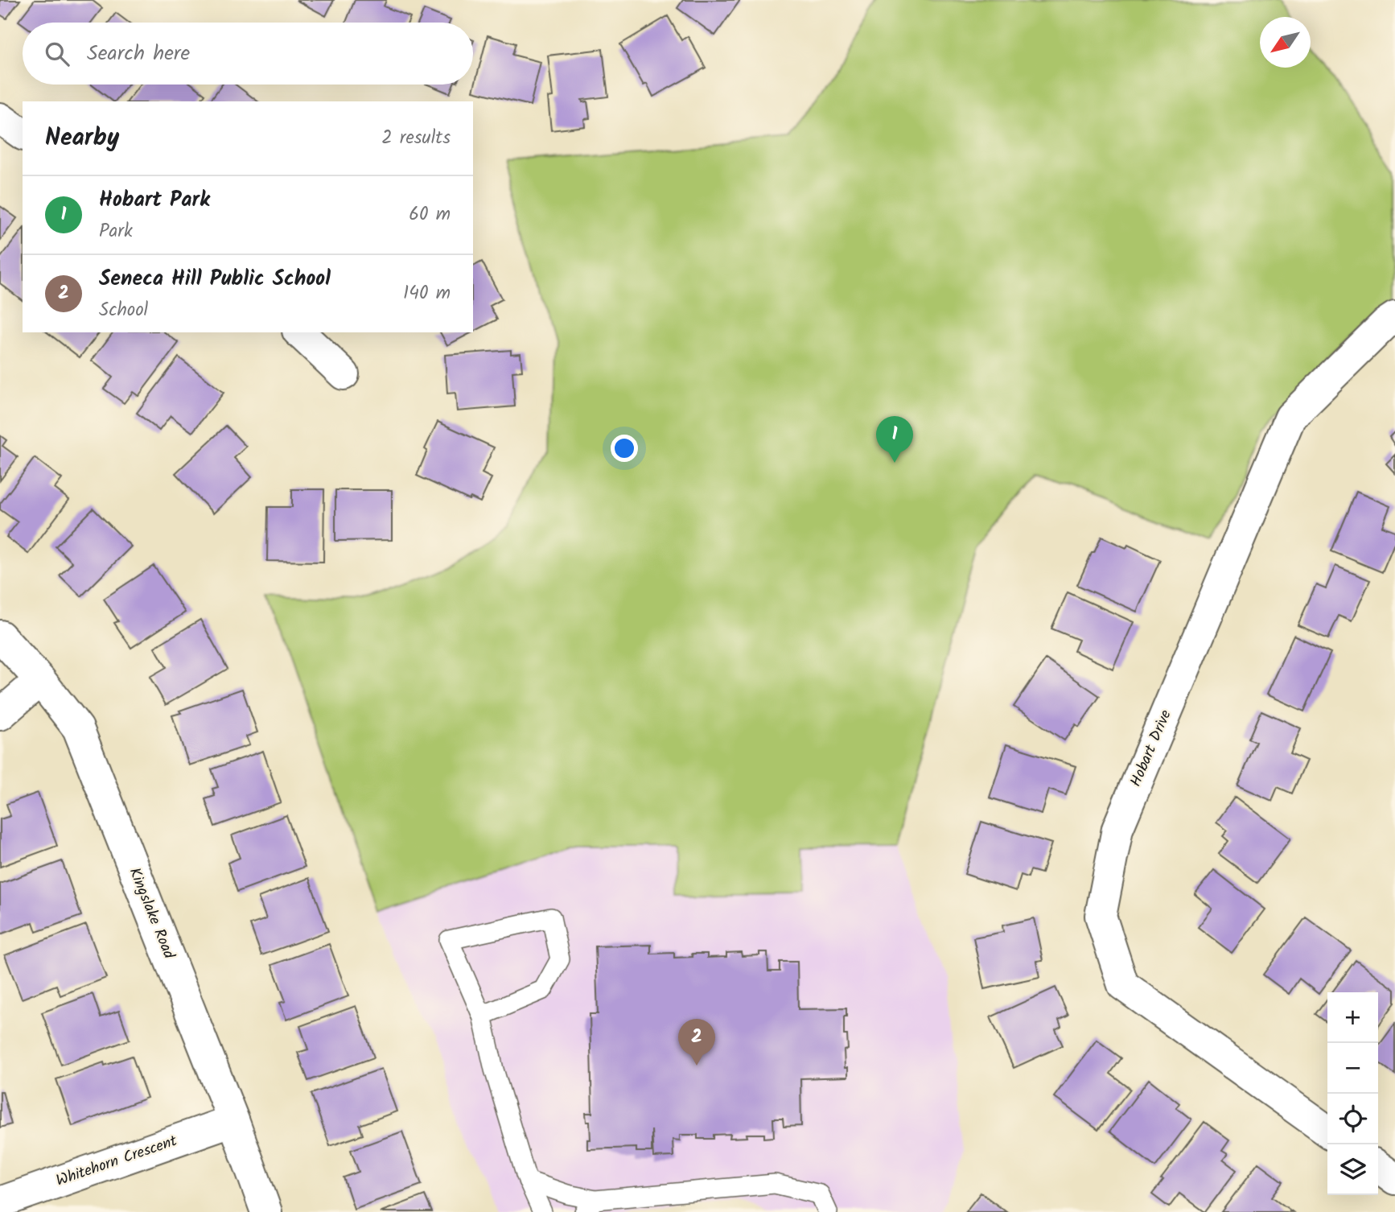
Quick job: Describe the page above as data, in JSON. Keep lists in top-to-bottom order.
{
  "streets": {
    "street": ["Hobart Drive", "Kingslake Road", "Whitehorn Crescent"]
  },
  "crossings": [
    ["Kingslake Road", "Whitehorn Crescent"]
  ],
  "north": "bottom left",
  "page": {
    "search": "Search here",
    "heading": ["Nearby", "2 results"],
    "list": [
      {
        "mark": "1",
        "name": "Hobart Park",
        "note": "Park",
        "value": "60 m"
      },
      {
        "mark": "2",
        "name": "Seneca Hill Public School",
        "note": "School",
        "value": "140 m"
      }
    ],
    "pins": ["1", "2"],
    "map_buttons": ["+", "−"]
  }
}
